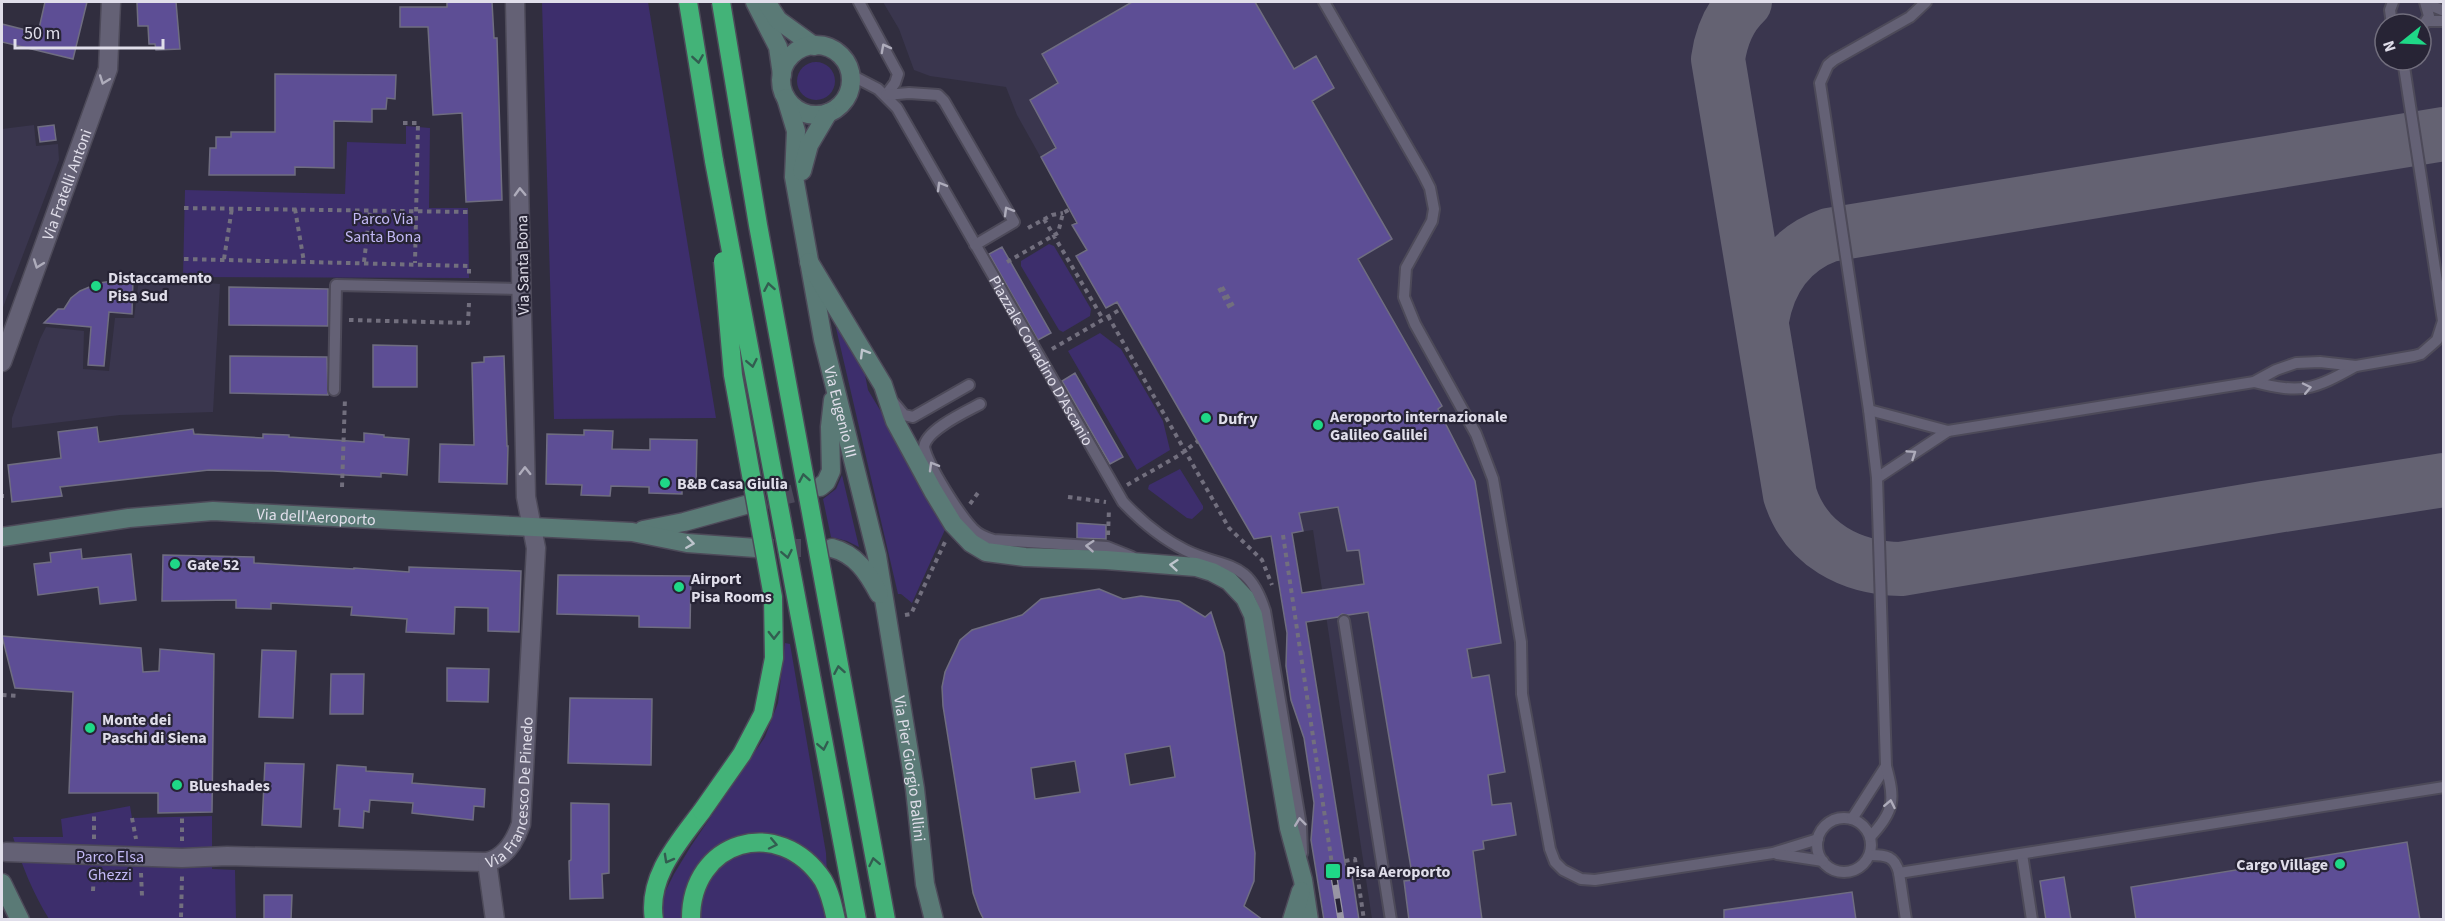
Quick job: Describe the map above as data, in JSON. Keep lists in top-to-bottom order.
{
  "streets": {
    "street": [
      "Via Fratelli Antoni",
      "Via Santa Bona",
      "Via Eugenio III",
      "Via dell'Aeroporto",
      "Via Pier Giorgio Ballini",
      "Via Francesco De Pinedo"
    ],
    "lane": ["Piazzale Corradino D'Ascanio"]
  },
  "crossings": [
    ["Via Santa Bona", "Via dell'Aeroporto"],
    ["Via Santa Bona", "Via Francesco De Pinedo"],
    ["Piazzale Corradino D'Ascanio", "Via Eugenio III"],
    ["Via Eugenio III", "Via Pier Giorgio Ballini"],
    ["Via dell'Aeroporto", "Via Francesco De Pinedo"]
  ],
  "one_way": ["Via Fratelli Antoni", "Via Santa Bona"],
  "parks": ["Parco Via Santa Bona", "Parco Elsa Ghezzi"],
  "places": {
    "other": [
      "Distaccamento Pisa Sud",
      "Dufry",
      "Aeroporto internazionale Galileo Galilei",
      "B&B Casa Giulia",
      "Gate 52",
      "Airport Pisa Rooms",
      "Monte dei Paschi di Siena",
      "Blueshades",
      "Cargo Village"
    ],
    "transit": ["Pisa Aeroporto"]
  },
  "scale_bar": "50 m",
  "north": "left"
}
